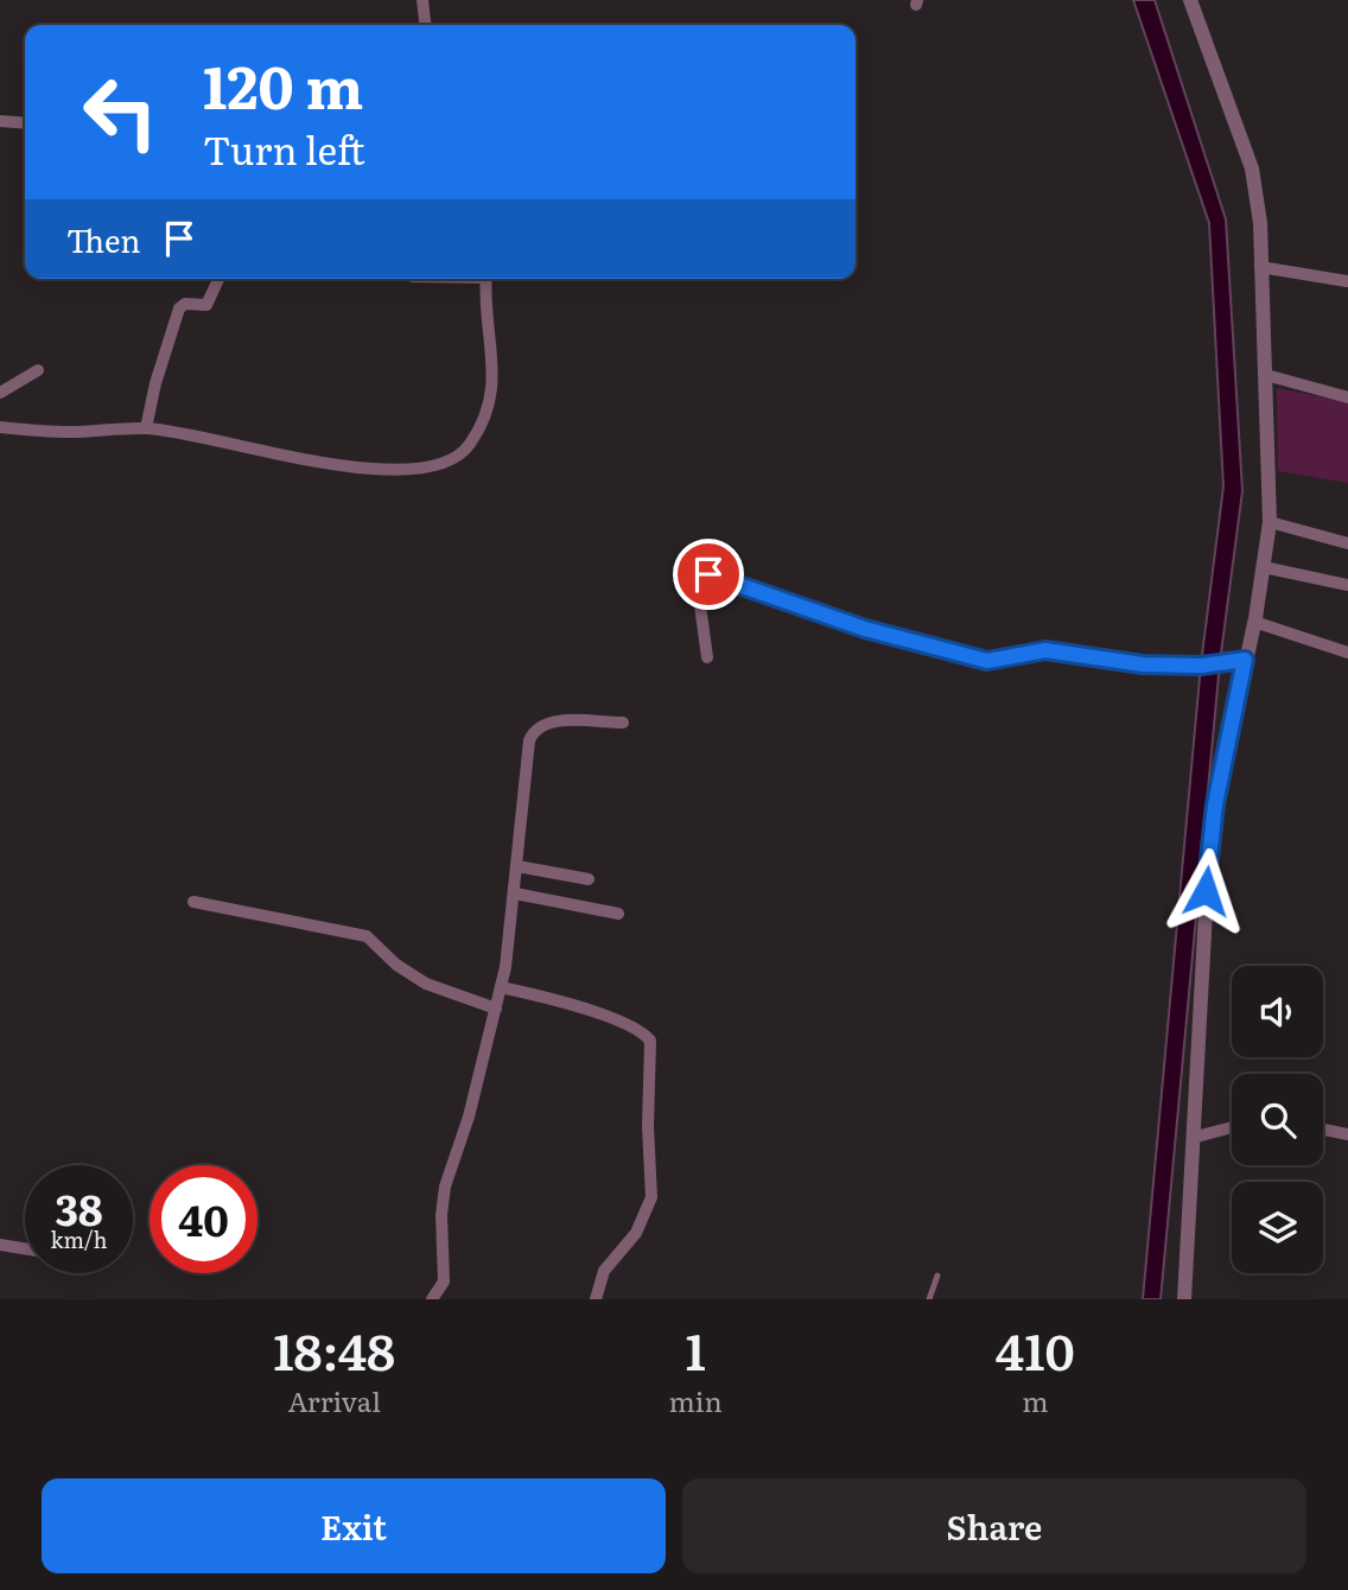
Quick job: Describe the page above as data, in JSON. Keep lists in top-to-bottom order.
{
  "page": {
    "turn": ["120 m", "Turn left"],
    "then": "Then",
    "speed": "38 km/h",
    "limit": "40",
    "eta": [
      "18:48",
      "Arrival",
      "1",
      "min",
      "410",
      "m"
    ],
    "buttons": ["Exit", "Share"]
  }
}
